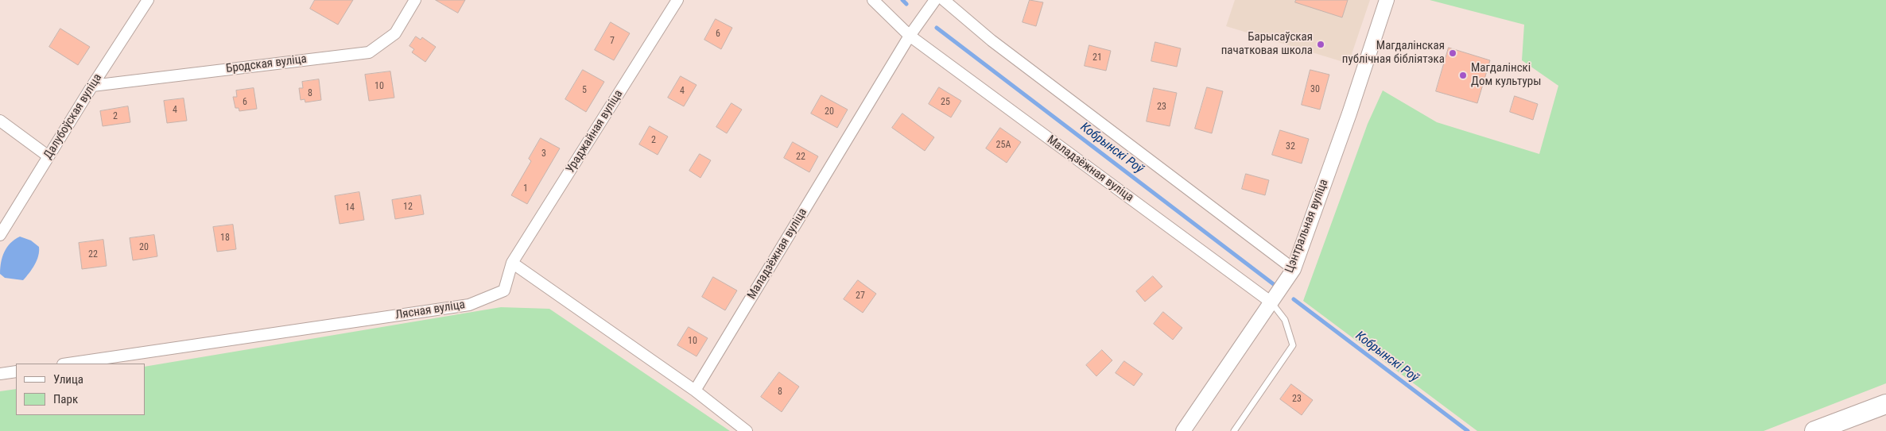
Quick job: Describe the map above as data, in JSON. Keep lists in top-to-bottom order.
{
  "streets": {
    "street": [
      "Бродская вуліца",
      "Далубоўская вуліца",
      "Ураджайная вуліца",
      "Маладзёжная вуліца",
      "Цэнтральная вуліца",
      "Лясная вуліца"
    ]
  },
  "crossings": [
    ["Бродская вуліца", "Далубоўская вуліца"],
    ["Ураджайная вуліца", "Лясная вуліца"],
    ["Маладзёжная вуліца", "Цэнтральная вуліца"]
  ],
  "water": ["Кобрынскі Роў"],
  "places": ["Барысаўская пачатковая школа", "Магдалінская публічная бібліятэка", "Магдалінскі Дом культуры"],
  "house_numbers": [
    "6",
    "7",
    "21",
    "10",
    "30",
    "5",
    "4",
    "8",
    "6",
    "25",
    "23",
    "4",
    "20",
    "2",
    "2",
    "25А",
    "32",
    "3",
    "22",
    "1",
    "12",
    "14",
    "18",
    "20",
    "22",
    "27",
    "10",
    "8",
    "23"
  ],
  "legend": ["Улица", "Парк"]
}
